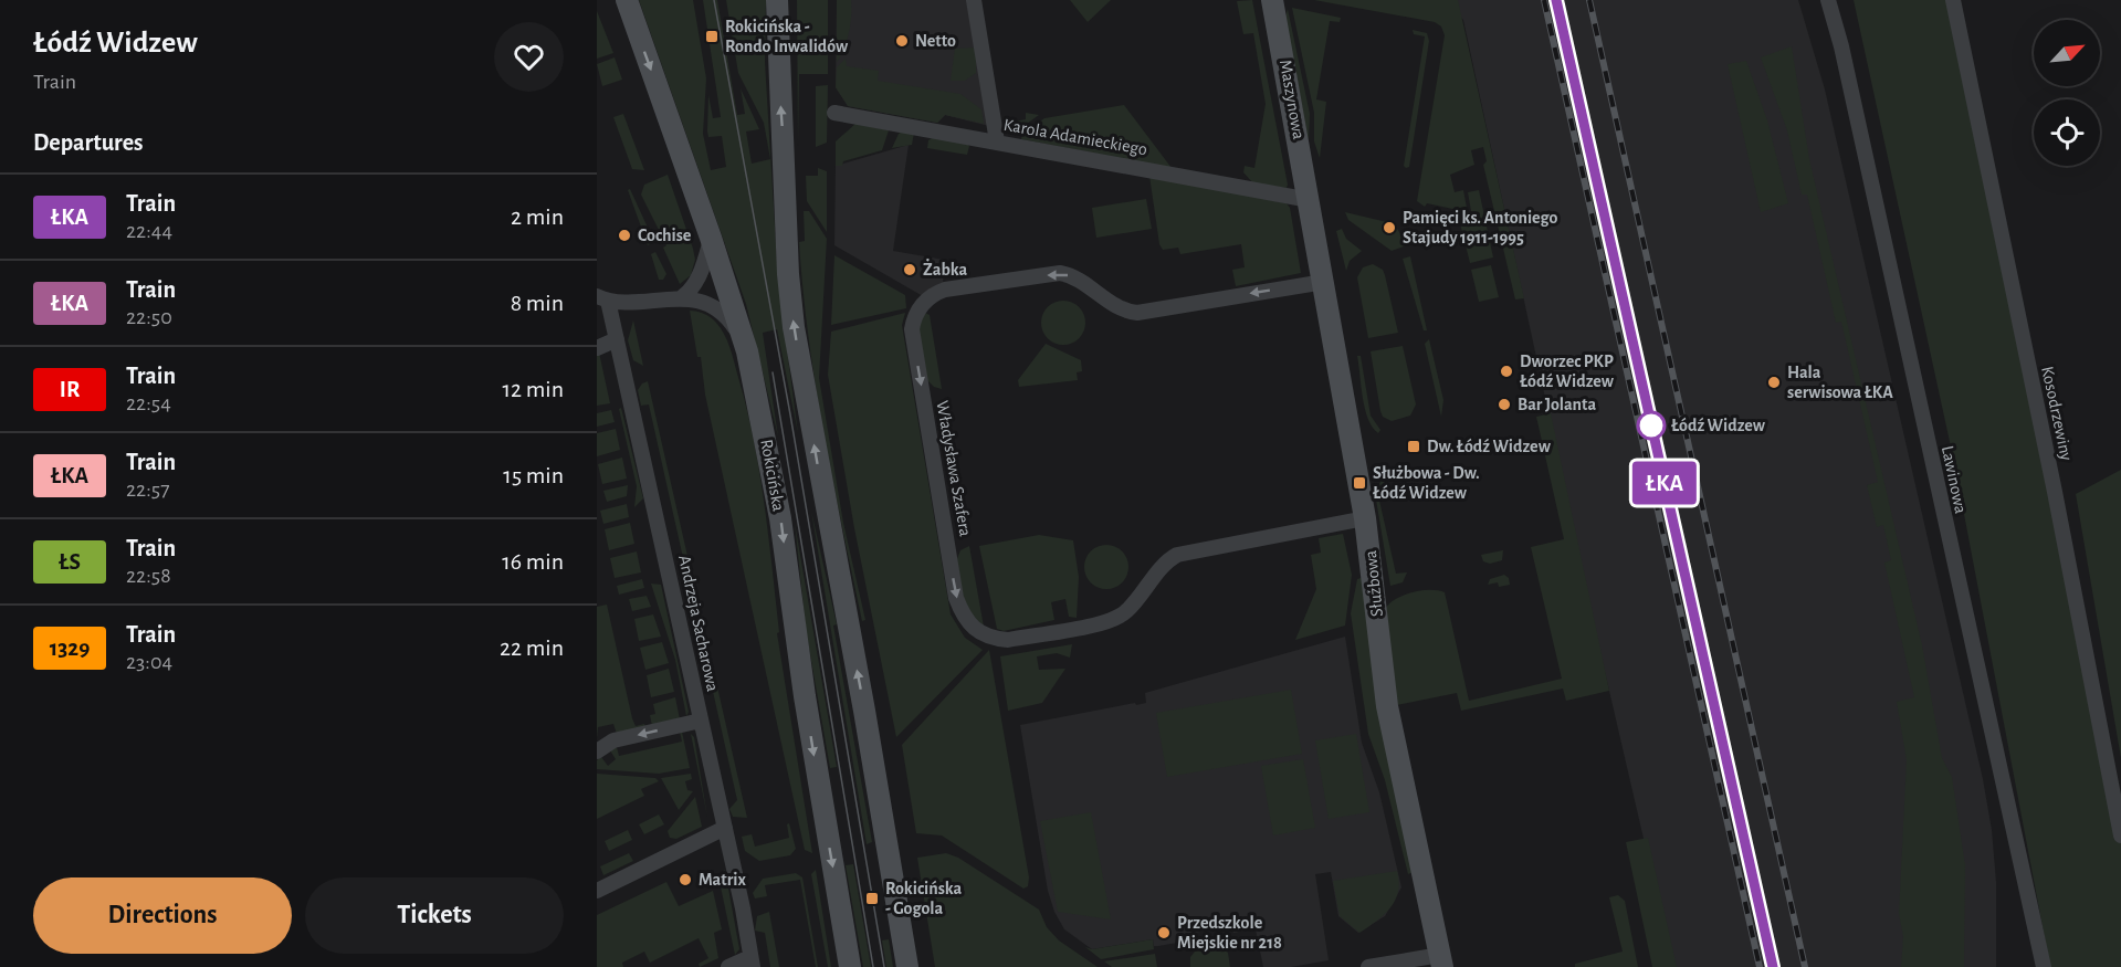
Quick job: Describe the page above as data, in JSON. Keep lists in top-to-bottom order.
{
  "streets": {
    "main road": ["Maszynowa", "Rokicińska", "Służbowa"],
    "street": [
      "Karola Adamieckiego",
      "Kosodrzewiny",
      "Władysława Szafera",
      "Lawinowa",
      "Andrzeja Sacharowa"
    ]
  },
  "crossings": [
    ["Maszynowa", "Karola Adamieckiego"],
    ["Maszynowa", "Służbowa"],
    ["Karola Adamieckiego", "Służbowa"],
    ["Władysława Szafera", "Służbowa"]
  ],
  "places": {
    "transit": [
      "Rokicińska - Rondo Inwalidów",
      "Dw. Łódź Widzew",
      "Służbowa - Dw. Łódź Widzew",
      "Rokicińska - Gogola"
    ],
    "other": [
      "Netto",
      "Pamięci ks. Antoniego Stajudy 1911-1995",
      "Cochise",
      "Żabka",
      "Dworzec PKP Łódź Widzew",
      "Hala serwisowa ŁKA",
      "Bar Jolanta",
      "Łódź Widzew",
      "Matrix",
      "Przedszkole Miejskie nr 218"
    ]
  },
  "north": "top right",
  "page": {
    "heading": [
      ["Łódź Widzew", "Train"],
      "Departures"
    ],
    "on_map": "ŁKA",
    "list": [
      {
        "mark": "ŁKA",
        "name": "Train",
        "note": "22:44",
        "value": "2 min"
      },
      {
        "mark": "ŁKA",
        "name": "Train",
        "note": "22:50",
        "value": "8 min"
      },
      {
        "mark": "IR",
        "name": "Train",
        "note": "22:54",
        "value": "12 min"
      },
      {
        "mark": "ŁKA",
        "name": "Train",
        "note": "22:57",
        "value": "15 min"
      },
      {
        "mark": "ŁS",
        "name": "Train",
        "note": "22:58",
        "value": "16 min"
      },
      {
        "mark": "1329",
        "name": "Train",
        "note": "23:04",
        "value": "22 min"
      }
    ],
    "buttons": ["Directions", "Tickets"]
  }
}
